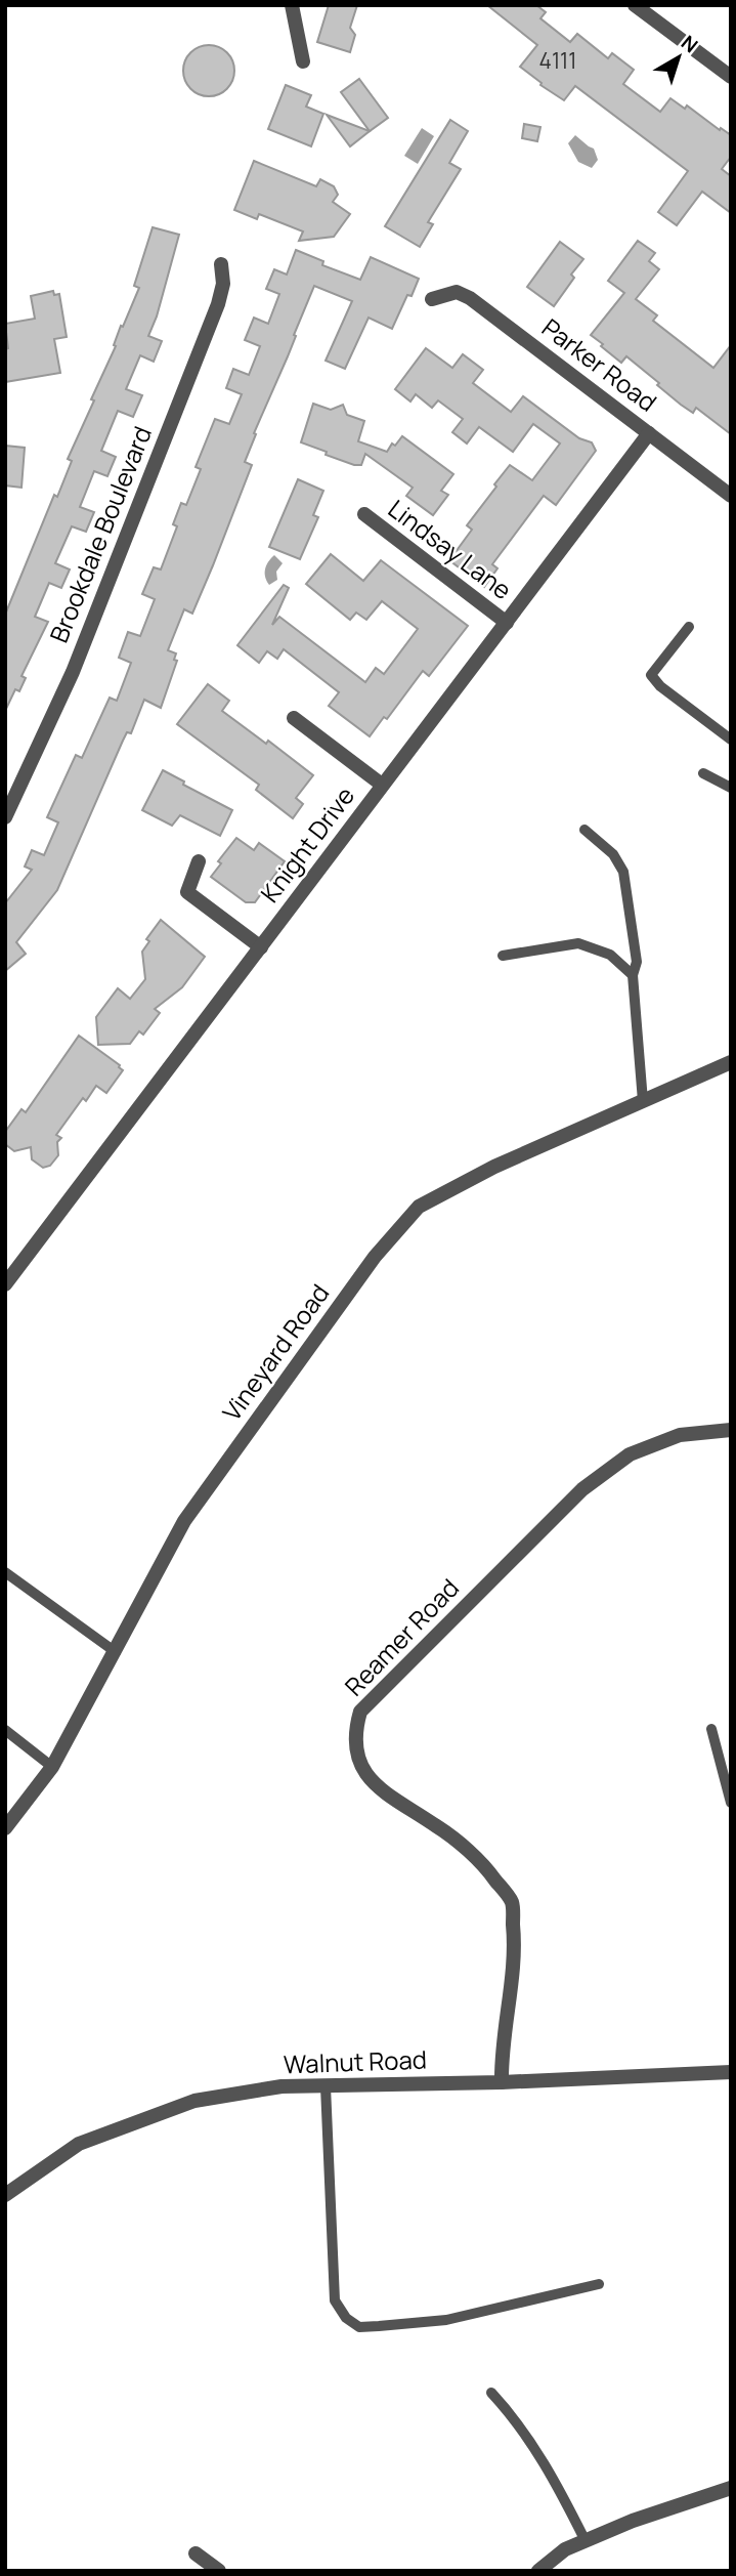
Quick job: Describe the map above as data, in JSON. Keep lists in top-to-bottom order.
{
  "streets": {
    "street": [
      "Parker Road",
      "Brookdale Boulevard",
      "Lindsay Lane",
      "Knight Drive",
      "Vineyard Road",
      "Reamer Road",
      "Walnut Road"
    ]
  },
  "crossings": [
    ["Parker Road", "Knight Drive"],
    ["Lindsay Lane", "Knight Drive"],
    ["Reamer Road", "Walnut Road"]
  ],
  "house_numbers": ["4111"],
  "north": "top right"
}
